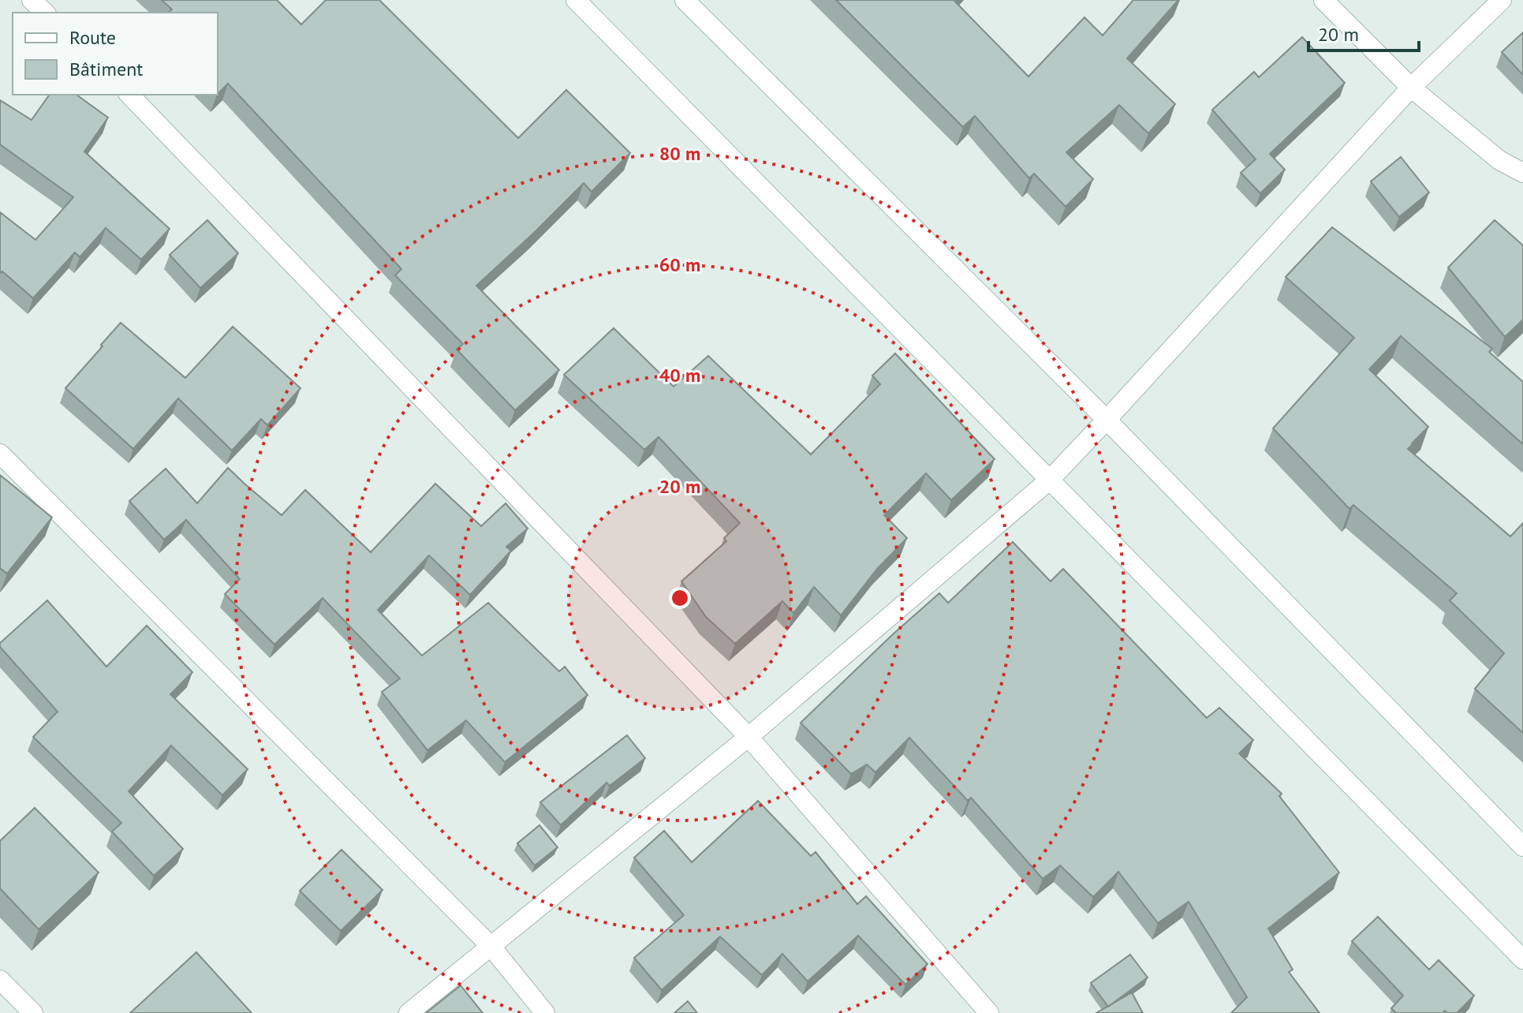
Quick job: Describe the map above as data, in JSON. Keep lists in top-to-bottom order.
{
  "legend": ["Route", "Bâtiment"],
  "scale_bar": "20 m",
  "rings": [
    "80 m",
    "60 m",
    "40 m",
    "20 m"
  ]
}
